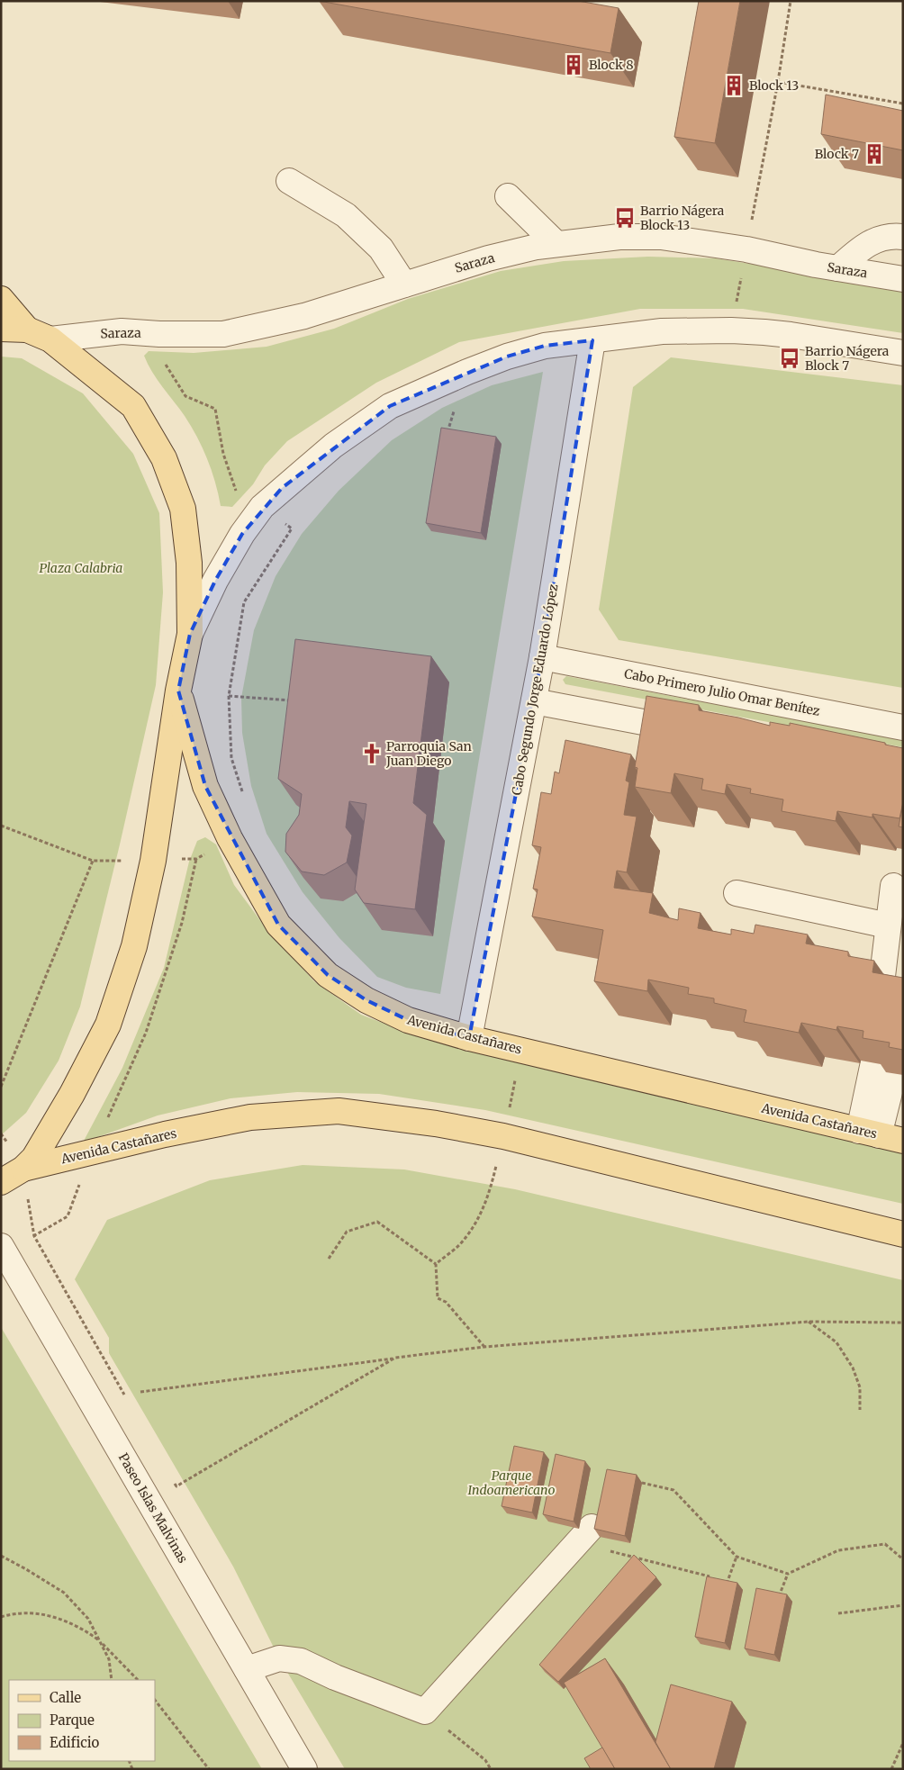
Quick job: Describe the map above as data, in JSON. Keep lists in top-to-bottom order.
{
  "streets": {
    "main road": ["Avenida Castañares"],
    "street": [
      "Saraza",
      "Cabo Segundo Jorge Eduardo López",
      "Cabo Primero Julio Omar Benítez",
      "Paseo Islas Malvinas"
    ]
  },
  "crossings": [
    ["Cabo Segundo Jorge Eduardo López", "Cabo Primero Julio Omar Benítez"],
    ["Cabo Segundo Jorge Eduardo López", "Avenida Castañares"]
  ],
  "parks": ["Plaza Calabria", "Parque Indoamericano"],
  "places": {
    "building": ["Block 8", "Block 13", "Block 7"],
    "bus stop": ["Barrio Nágera Block 13", "Barrio Nágera Block 7"],
    "church": ["Parroquia San Juan Diego"]
  },
  "legend": ["Calle", "Parque", "Edificio"]
}
